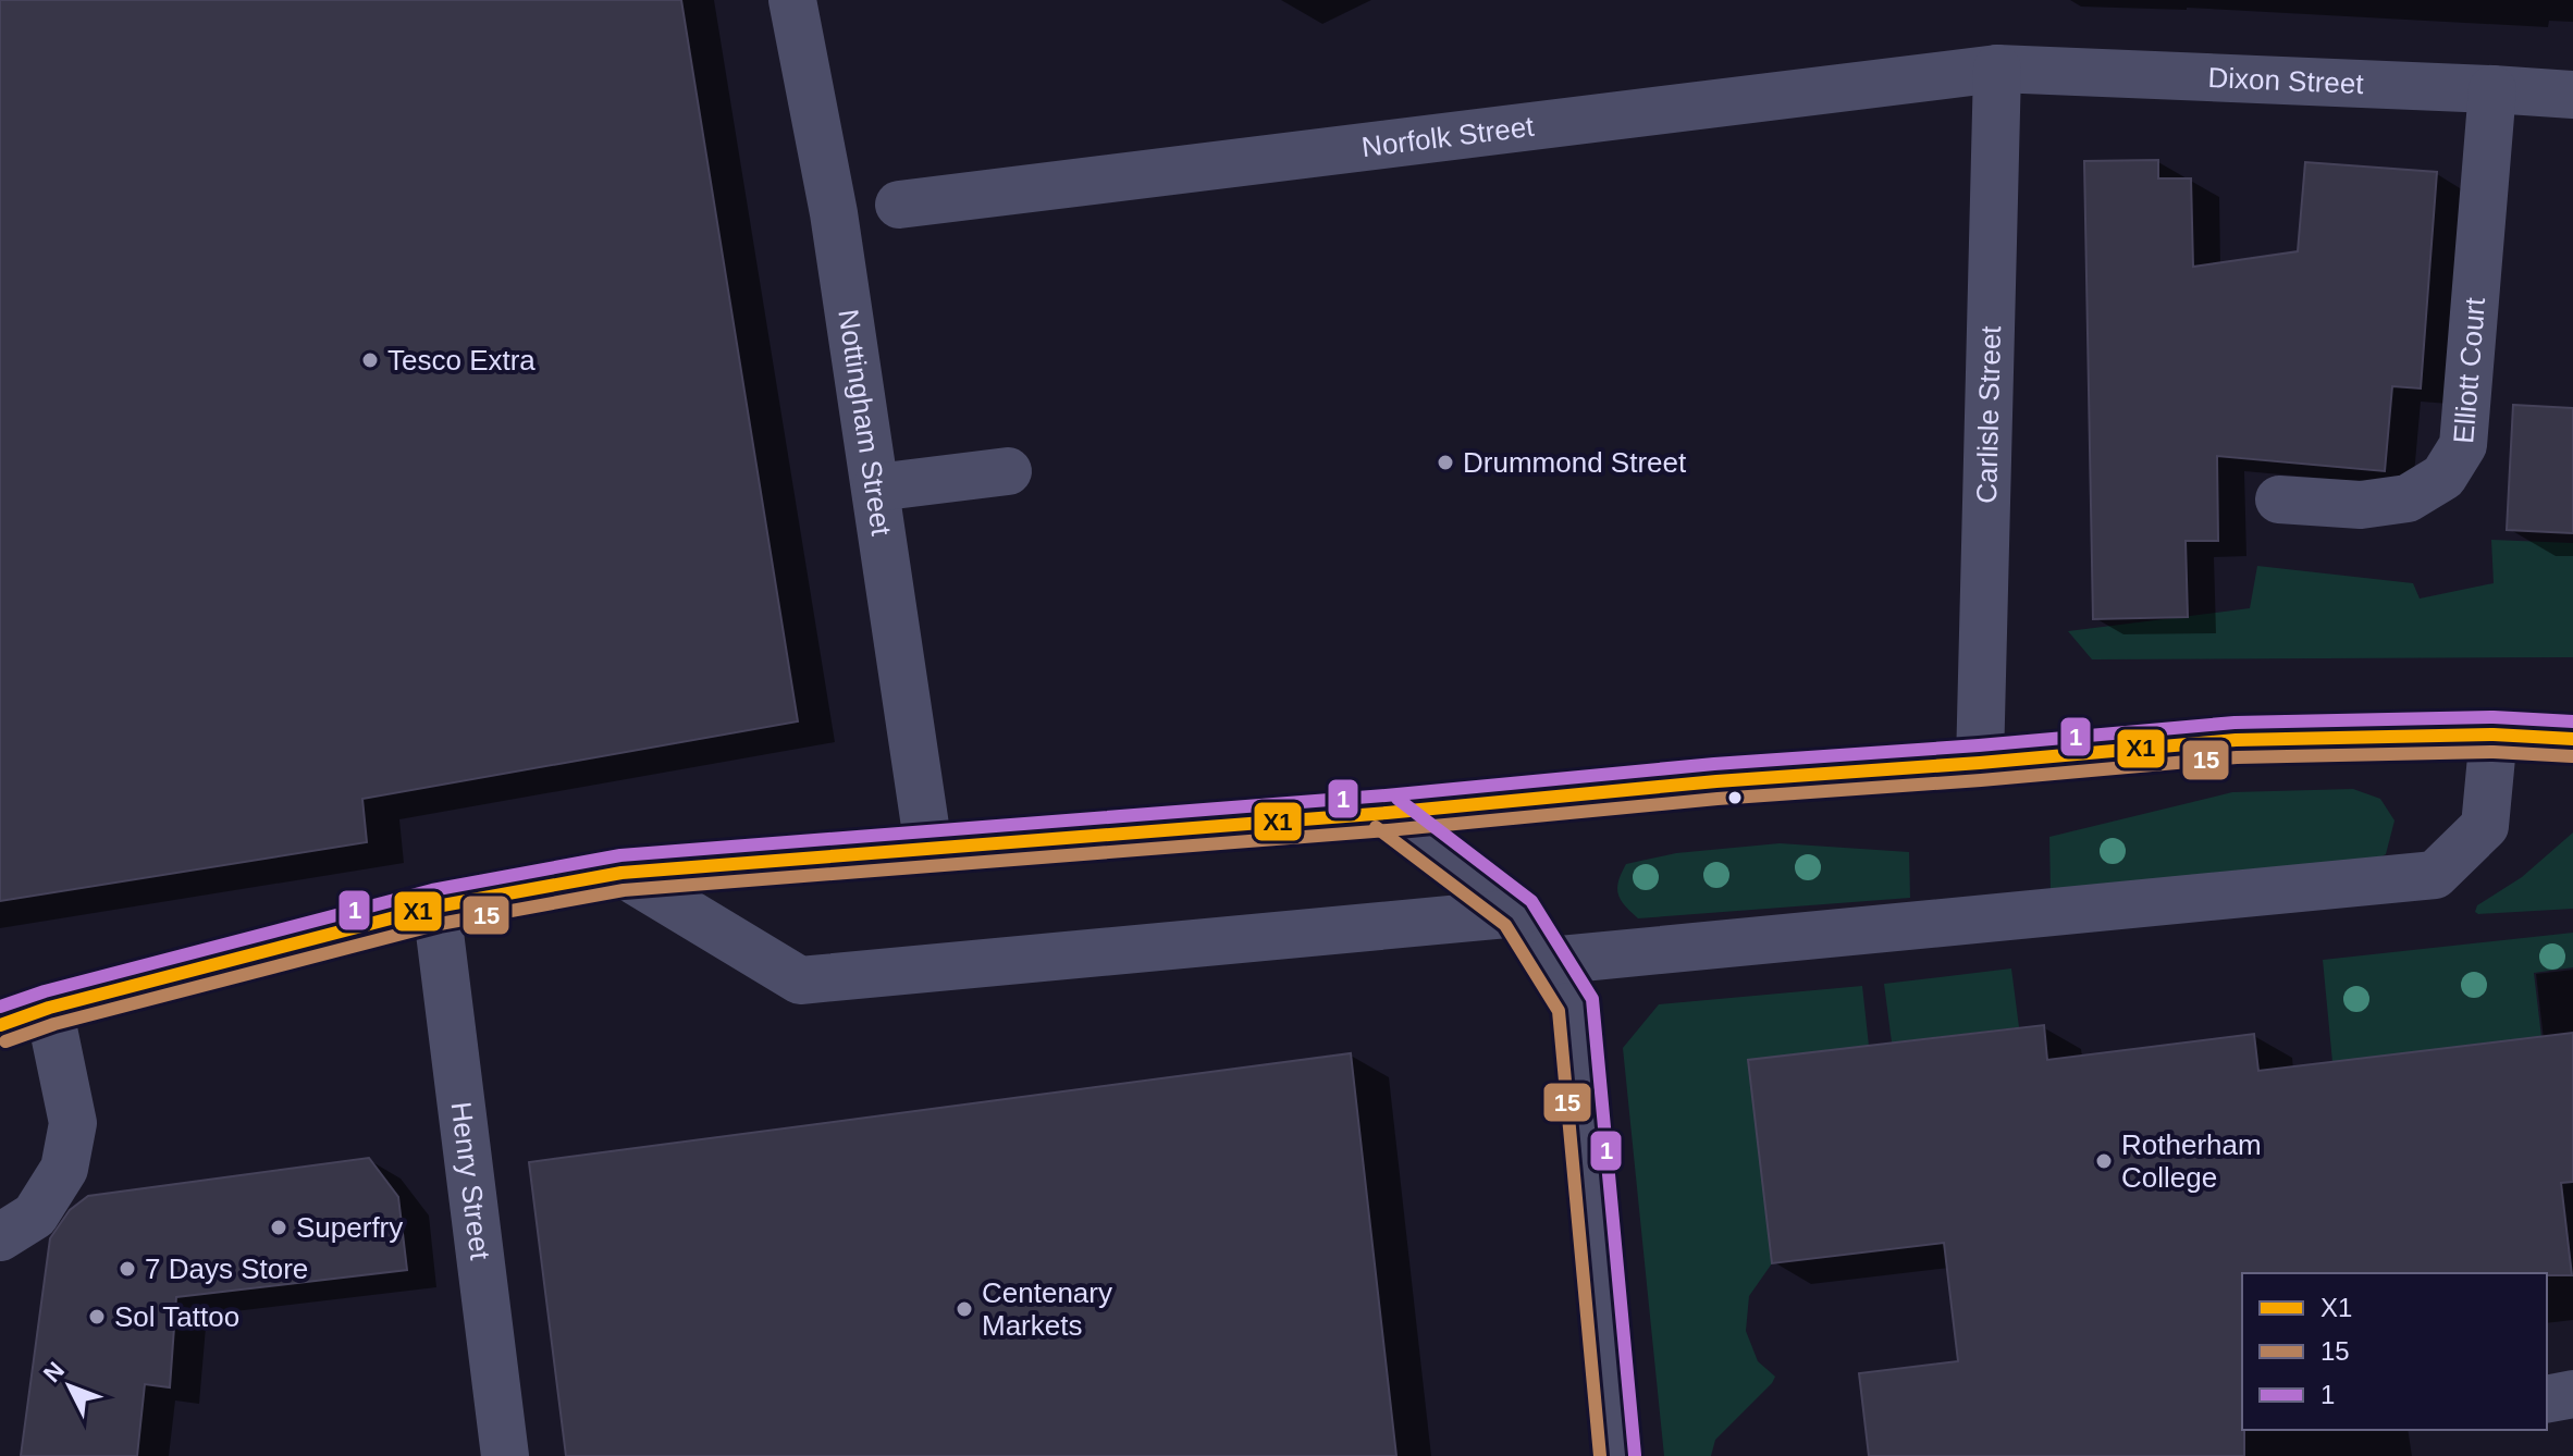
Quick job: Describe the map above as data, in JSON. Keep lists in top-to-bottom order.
{
  "streets": {
    "street": [
      "Dixon Street",
      "Norfolk Street",
      "Elliott Court",
      "Carlisle Street",
      "Nottingham Street",
      "Henry Street"
    ]
  },
  "crossings": [
    ["Dixon Street", "Norfolk Street"],
    ["Dixon Street", "Elliott Court"],
    ["Dixon Street", "Carlisle Street"],
    ["Norfolk Street", "Carlisle Street"]
  ],
  "places": [
    "Tesco Extra",
    "Drummond Street",
    "Rotherham College",
    "Superfry",
    "7 Days Store",
    "Centenary Markets",
    "Sol Tattoo"
  ],
  "lines": ["transit line 1", "transit line X1", "transit line 15"],
  "legend": ["X1", "15", "1"],
  "north": "top left"
}
